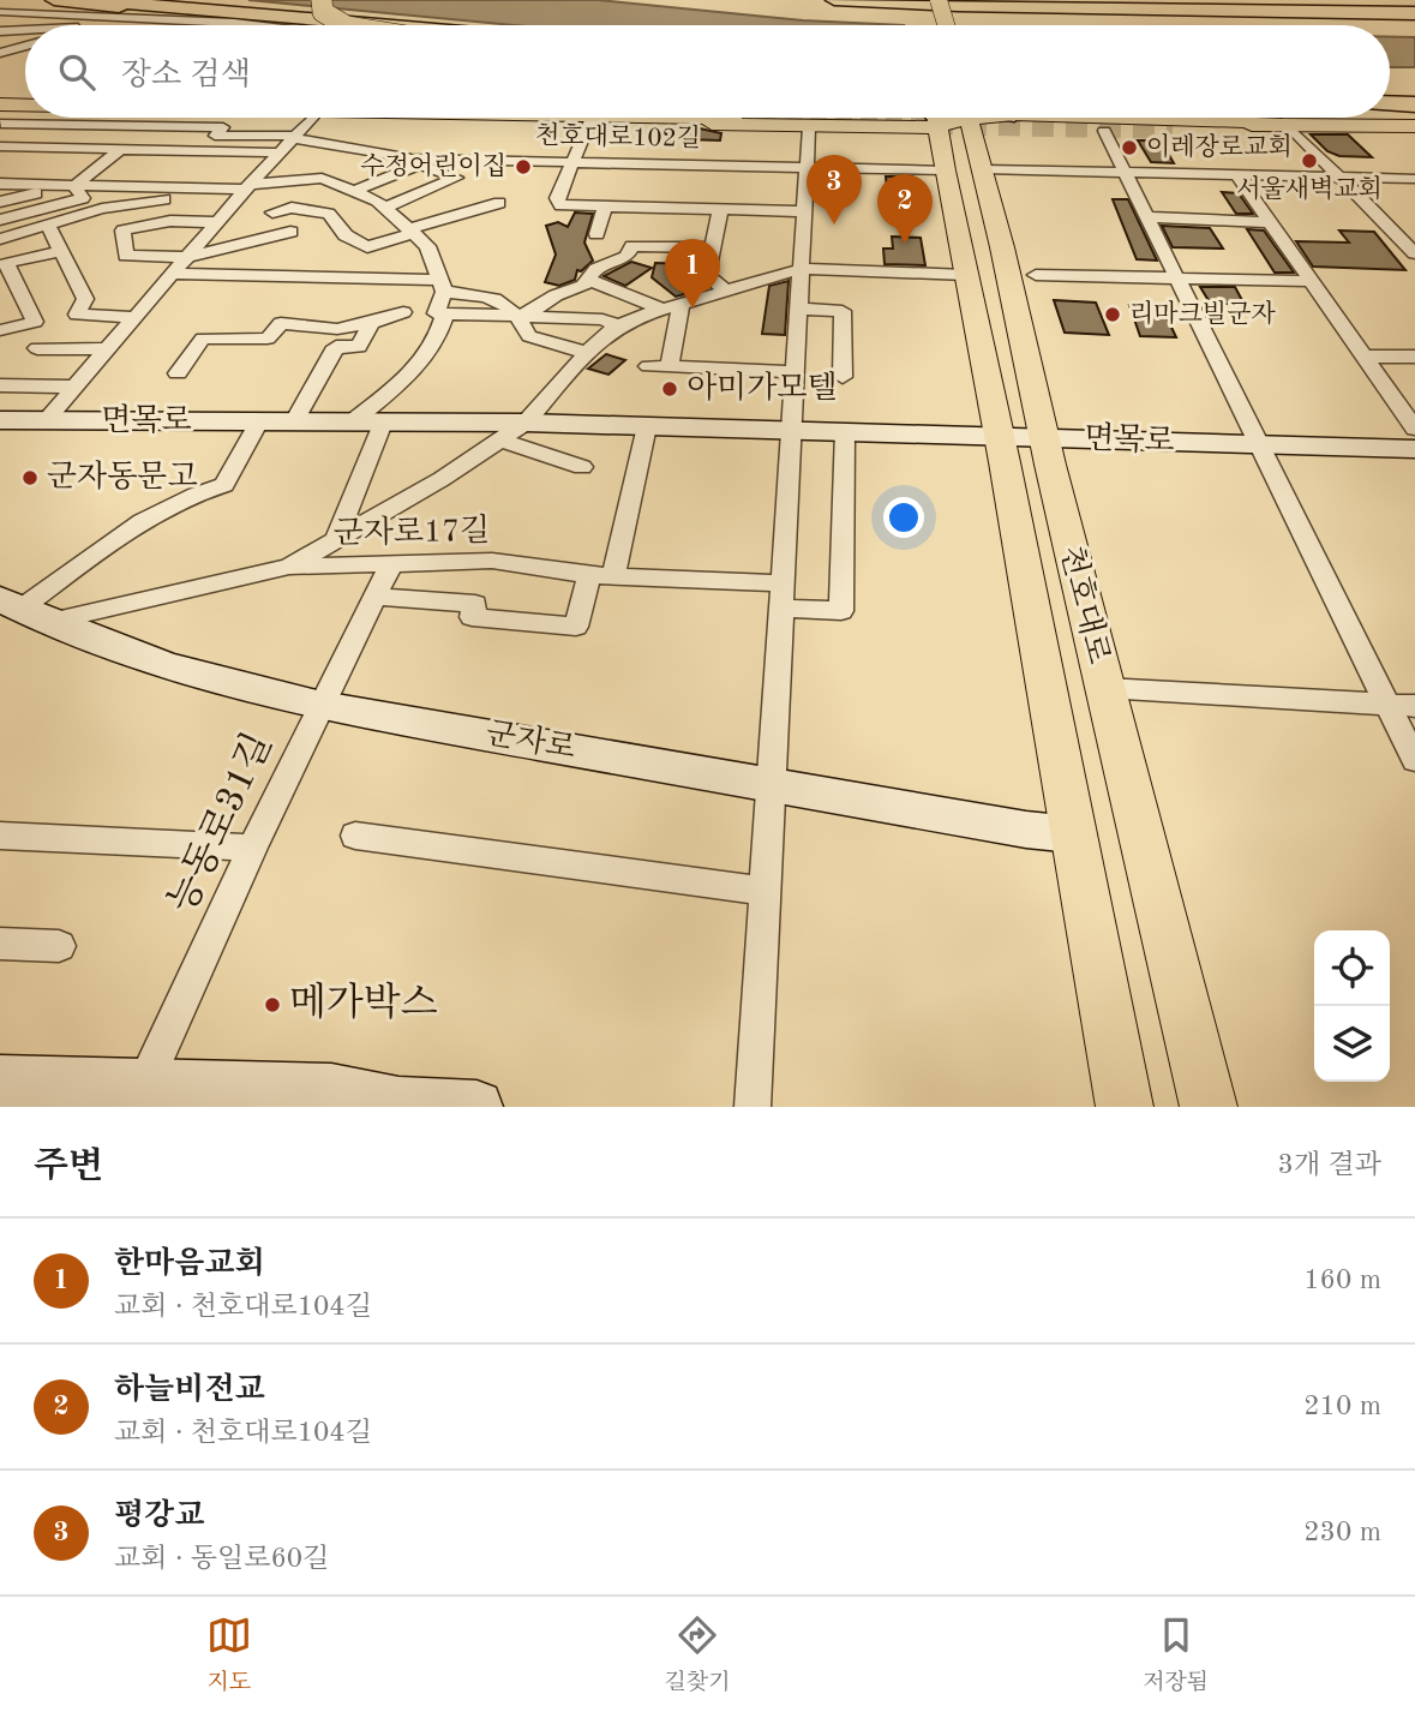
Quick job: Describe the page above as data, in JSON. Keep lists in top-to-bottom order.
{
  "streets": {
    "main road": ["천호대로"],
    "street": [
      "천호대로102길",
      "면목로",
      "군자로17길",
      "군자로",
      "능동로31길"
    ]
  },
  "crossings": [
    ["천호대로102길", "천호대로"],
    ["면목로", "군자로17길"],
    ["면목로", "천호대로"],
    ["군자로17길", "군자로"],
    ["군자로17길", "능동로31길"],
    ["천호대로", "군자로"],
    ["군자로", "능동로31길"]
  ],
  "places": [
    "이레장로교회",
    "서울새벽교회",
    "수정어린이집",
    "리마크빌군자",
    "아미가모텔",
    "군자동문고",
    "메가박스"
  ],
  "page": {
    "search": "장소 검색",
    "pins": ["3", "2", "1"],
    "heading": ["주변", "3개 결과"],
    "list": [
      {
        "mark": "1",
        "name": "한마음교회",
        "note": "교회 · 천호대로104길",
        "value": "160 m"
      },
      {
        "mark": "2",
        "name": "하늘비전교",
        "note": "교회 · 천호대로104길",
        "value": "210 m"
      },
      {
        "mark": "3",
        "name": "평강교",
        "note": "교회 · 동일로60길",
        "value": "230 m"
      }
    ],
    "nav": ["지도", "길찾기", "저장됨"]
  }
}
